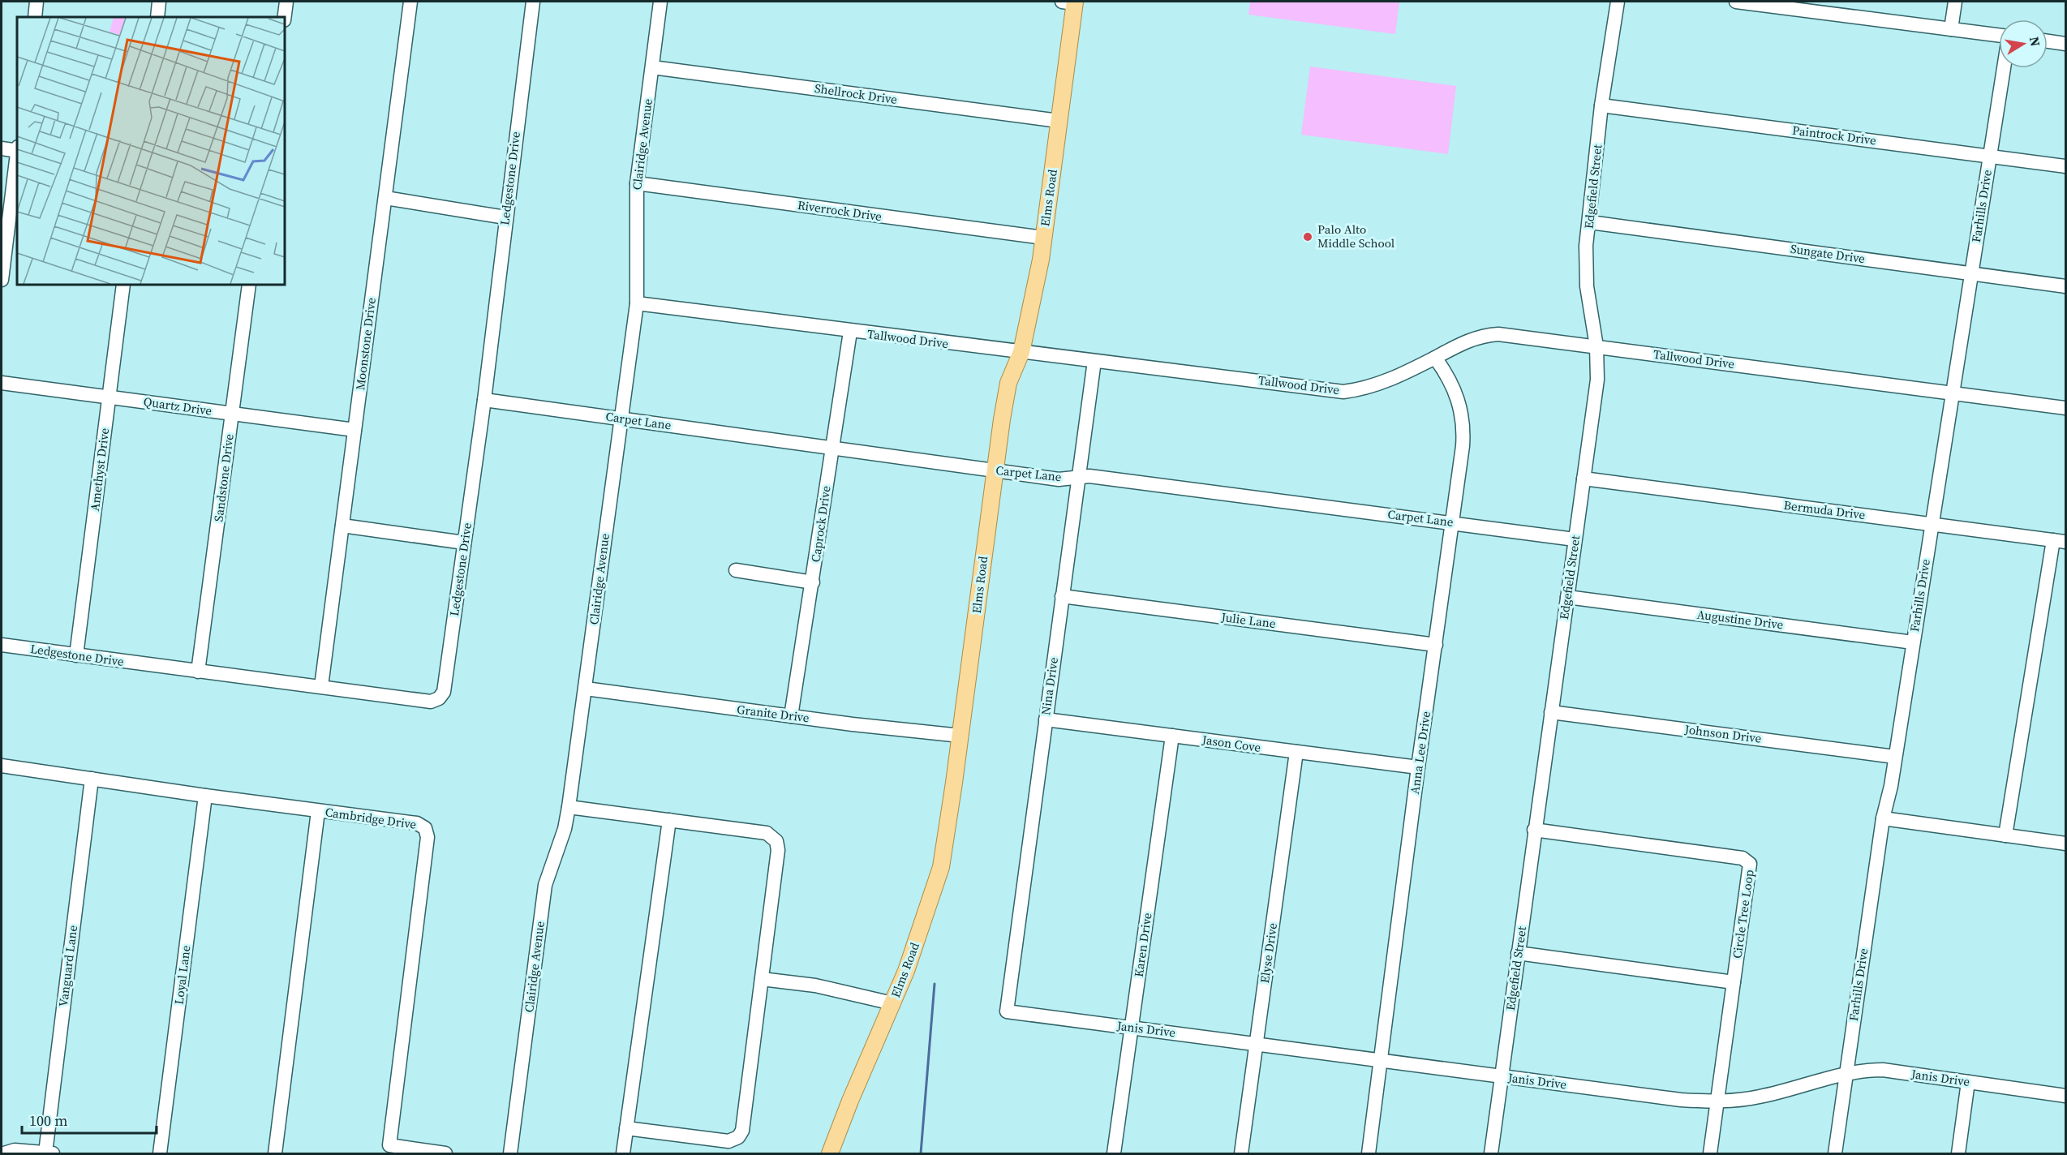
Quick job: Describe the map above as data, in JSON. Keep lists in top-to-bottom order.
{
  "streets": {
    "main road": ["Elms Road"],
    "street": [
      "Shellrock Drive",
      "Paintrock Drive",
      "Clairidge Avenue",
      "Ledgestone Drive",
      "Edgefield Street",
      "Farhills Drive",
      "Riverrock Drive",
      "Sungate Drive",
      "Tallwood Drive",
      "Moonstone Drive",
      "Quartz Drive",
      "Carpet Lane",
      "Amethyst Drive",
      "Sandstone Drive",
      "Bermuda Drive",
      "Caprock Drive",
      "Augustine Drive",
      "Julie Lane",
      "Nina Drive",
      "Granite Drive",
      "Johnson Drive",
      "Jason Cove",
      "Anna Lee Drive",
      "Cambridge Drive",
      "Circle Tree Loop",
      "Karen Drive",
      "Elyse Drive",
      "Vanguard Lane",
      "Loyal Lane",
      "Janis Drive"
    ]
  },
  "crossings": [
    ["Shellrock Drive", "Clairidge Avenue"],
    ["Shellrock Drive", "Elms Road"],
    ["Paintrock Drive", "Edgefield Street"],
    ["Paintrock Drive", "Farhills Drive"],
    ["Clairidge Avenue", "Riverrock Drive"],
    ["Clairidge Avenue", "Tallwood Drive"],
    ["Clairidge Avenue", "Carpet Lane"],
    ["Clairidge Avenue", "Granite Drive"],
    ["Ledgestone Drive", "Moonstone Drive"],
    ["Ledgestone Drive", "Carpet Lane"],
    ["Ledgestone Drive", "Amethyst Drive"],
    ["Ledgestone Drive", "Sandstone Drive"],
    ["Edgefield Street", "Sungate Drive"],
    ["Edgefield Street", "Tallwood Drive"],
    ["Edgefield Street", "Carpet Lane"],
    ["Edgefield Street", "Bermuda Drive"],
    ["Edgefield Street", "Augustine Drive"],
    ["Edgefield Street", "Johnson Drive"],
    ["Edgefield Street", "Circle Tree Loop"],
    ["Edgefield Street", "Janis Drive"],
    ["Elms Road", "Riverrock Drive"],
    ["Elms Road", "Tallwood Drive"],
    ["Elms Road", "Carpet Lane"],
    ["Elms Road", "Granite Drive"],
    ["Farhills Drive", "Sungate Drive"],
    ["Farhills Drive", "Tallwood Drive"],
    ["Farhills Drive", "Bermuda Drive"],
    ["Farhills Drive", "Augustine Drive"],
    ["Farhills Drive", "Johnson Drive"],
    ["Farhills Drive", "Janis Drive"],
    ["Tallwood Drive", "Caprock Drive"],
    ["Tallwood Drive", "Nina Drive"],
    ["Tallwood Drive", "Anna Lee Drive"],
    ["Moonstone Drive", "Quartz Drive"],
    ["Quartz Drive", "Amethyst Drive"],
    ["Quartz Drive", "Sandstone Drive"],
    ["Carpet Lane", "Caprock Drive"],
    ["Carpet Lane", "Nina Drive"],
    ["Carpet Lane", "Anna Lee Drive"],
    ["Caprock Drive", "Granite Drive"],
    ["Julie Lane", "Nina Drive"],
    ["Julie Lane", "Anna Lee Drive"],
    ["Nina Drive", "Jason Cove"],
    ["Nina Drive", "Janis Drive"],
    ["Jason Cove", "Anna Lee Drive"],
    ["Jason Cove", "Karen Drive"],
    ["Jason Cove", "Elyse Drive"],
    ["Anna Lee Drive", "Janis Drive"],
    ["Cambridge Drive", "Vanguard Lane"],
    ["Cambridge Drive", "Loyal Lane"],
    ["Circle Tree Loop", "Janis Drive"],
    ["Karen Drive", "Janis Drive"],
    ["Elyse Drive", "Janis Drive"]
  ],
  "places": ["Palo Alto Middle School"],
  "scale_bar": "100 m",
  "north": "right"
}
